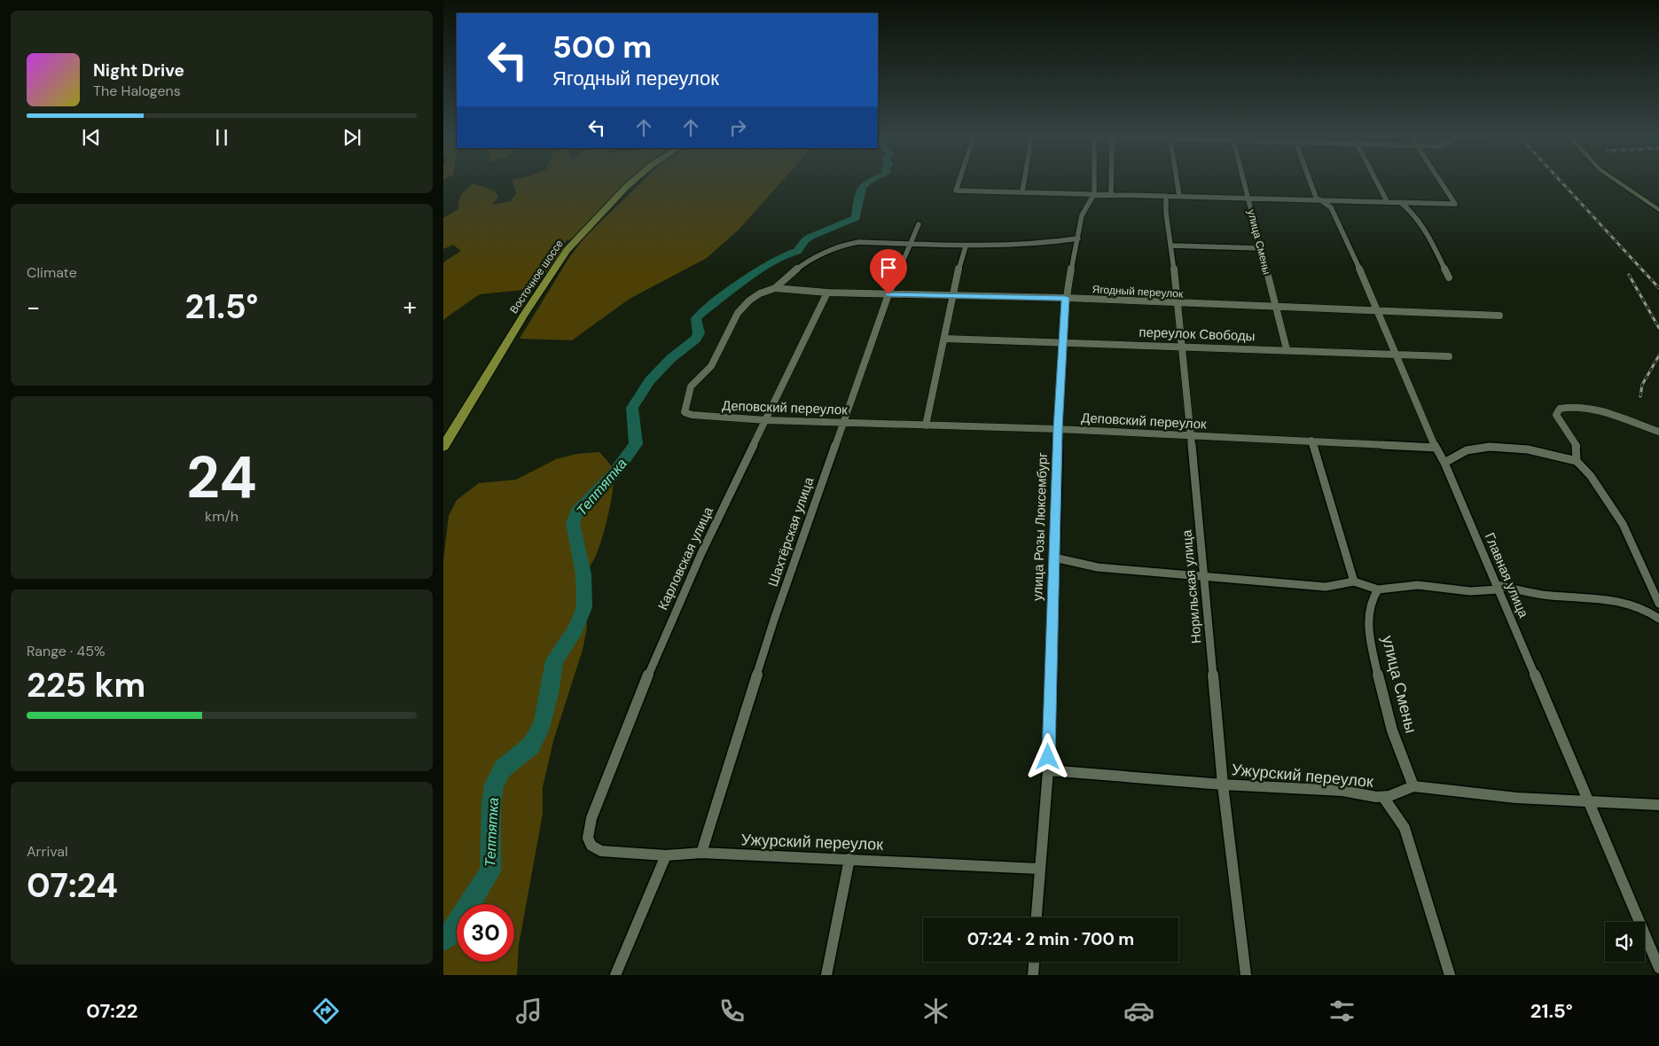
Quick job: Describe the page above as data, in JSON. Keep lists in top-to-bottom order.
{
  "streets": {
    "highway": ["Восточное шоссе"],
    "street": [
      "улица Смены",
      "Ягодный переулок",
      "переулок Свободы",
      "Деповский переулок",
      "улица Розы Люксембург",
      "Шахтёрская улица",
      "Карловская улица",
      "Главная улица",
      "Норильская улица",
      "Ужурский переулок"
    ]
  },
  "crossings": [
    ["улица Смены", "Ягодный переулок"],
    ["улица Смены", "переулок Свободы"],
    ["улица Смены", "Ужурский переулок"],
    ["Ягодный переулок", "Деповский переулок"],
    ["Ягодный переулок", "улица Розы Люксембург"],
    ["Ягодный переулок", "Шахтёрская улица"],
    ["Ягодный переулок", "Карловская улица"],
    ["Ягодный переулок", "Главная улица"],
    ["Ягодный переулок", "Норильская улица"],
    ["переулок Свободы", "улица Розы Люксембург"],
    ["переулок Свободы", "Главная улица"],
    ["переулок Свободы", "Норильская улица"],
    ["Деповский переулок", "улица Розы Люксембург"],
    ["Деповский переулок", "Шахтёрская улица"],
    ["Деповский переулок", "Карловская улица"],
    ["Деповский переулок", "Главная улица"],
    ["Деповский переулок", "Норильская улица"],
    ["улица Розы Люксембург", "Ужурский переулок"],
    ["Шахтёрская улица", "Ужурский переулок"],
    ["Карловская улица", "Ужурский переулок"],
    ["Главная улица", "Ужурский переулок"],
    ["Норильская улица", "Ужурский переулок"]
  ],
  "water": ["Тептятка"],
  "page": {
    "turn": ["500 m", "Ягодный переулок"],
    "song": ["Night Drive", "The Halogens"],
    "tile": [
      "Climate",
      ["24", "km/h"],
      ["Range · 45%", "225 km"],
      ["Arrival", "07:24"]
    ],
    "heat": ["−", "21.5°", "+"],
    "limit": "30",
    "trip": "07:24 · 2 min · 700 m",
    "tabs": ["07:22", "21.5°"]
  }
}
